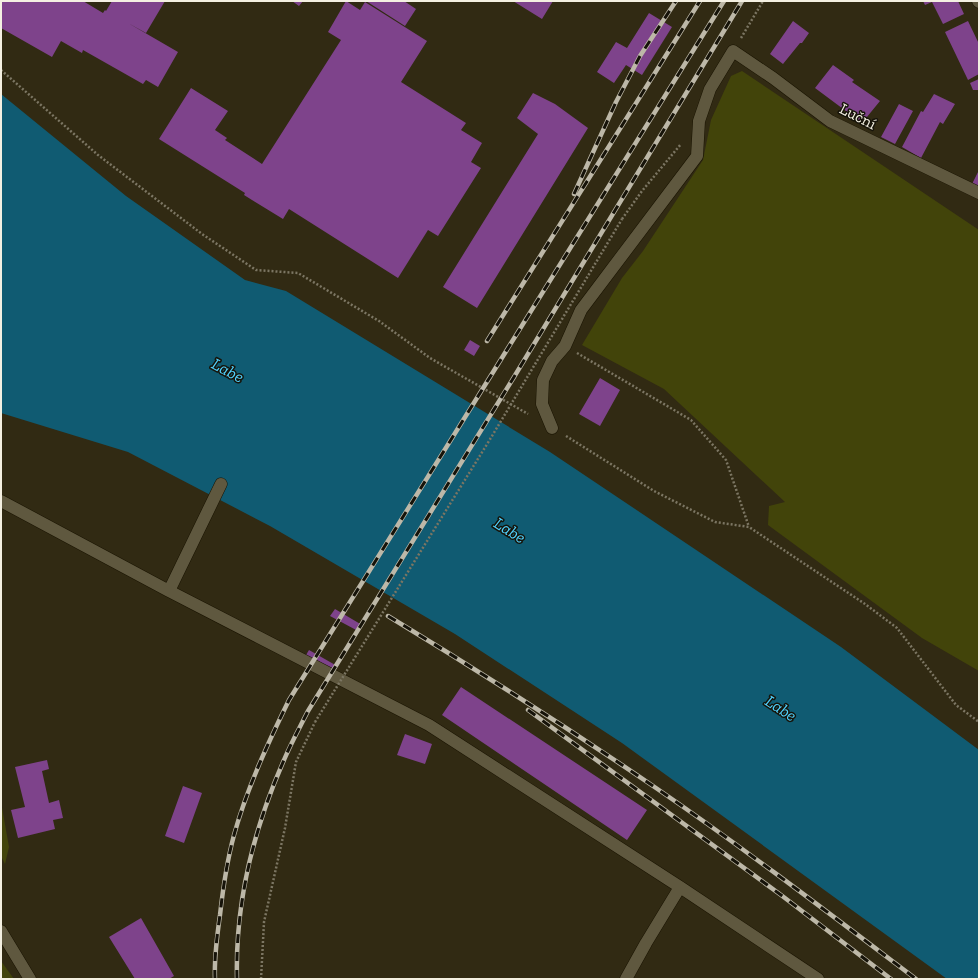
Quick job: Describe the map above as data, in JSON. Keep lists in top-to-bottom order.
{
  "streets": {
    "street": ["Luční"]
  },
  "water": ["Labe"]
}
